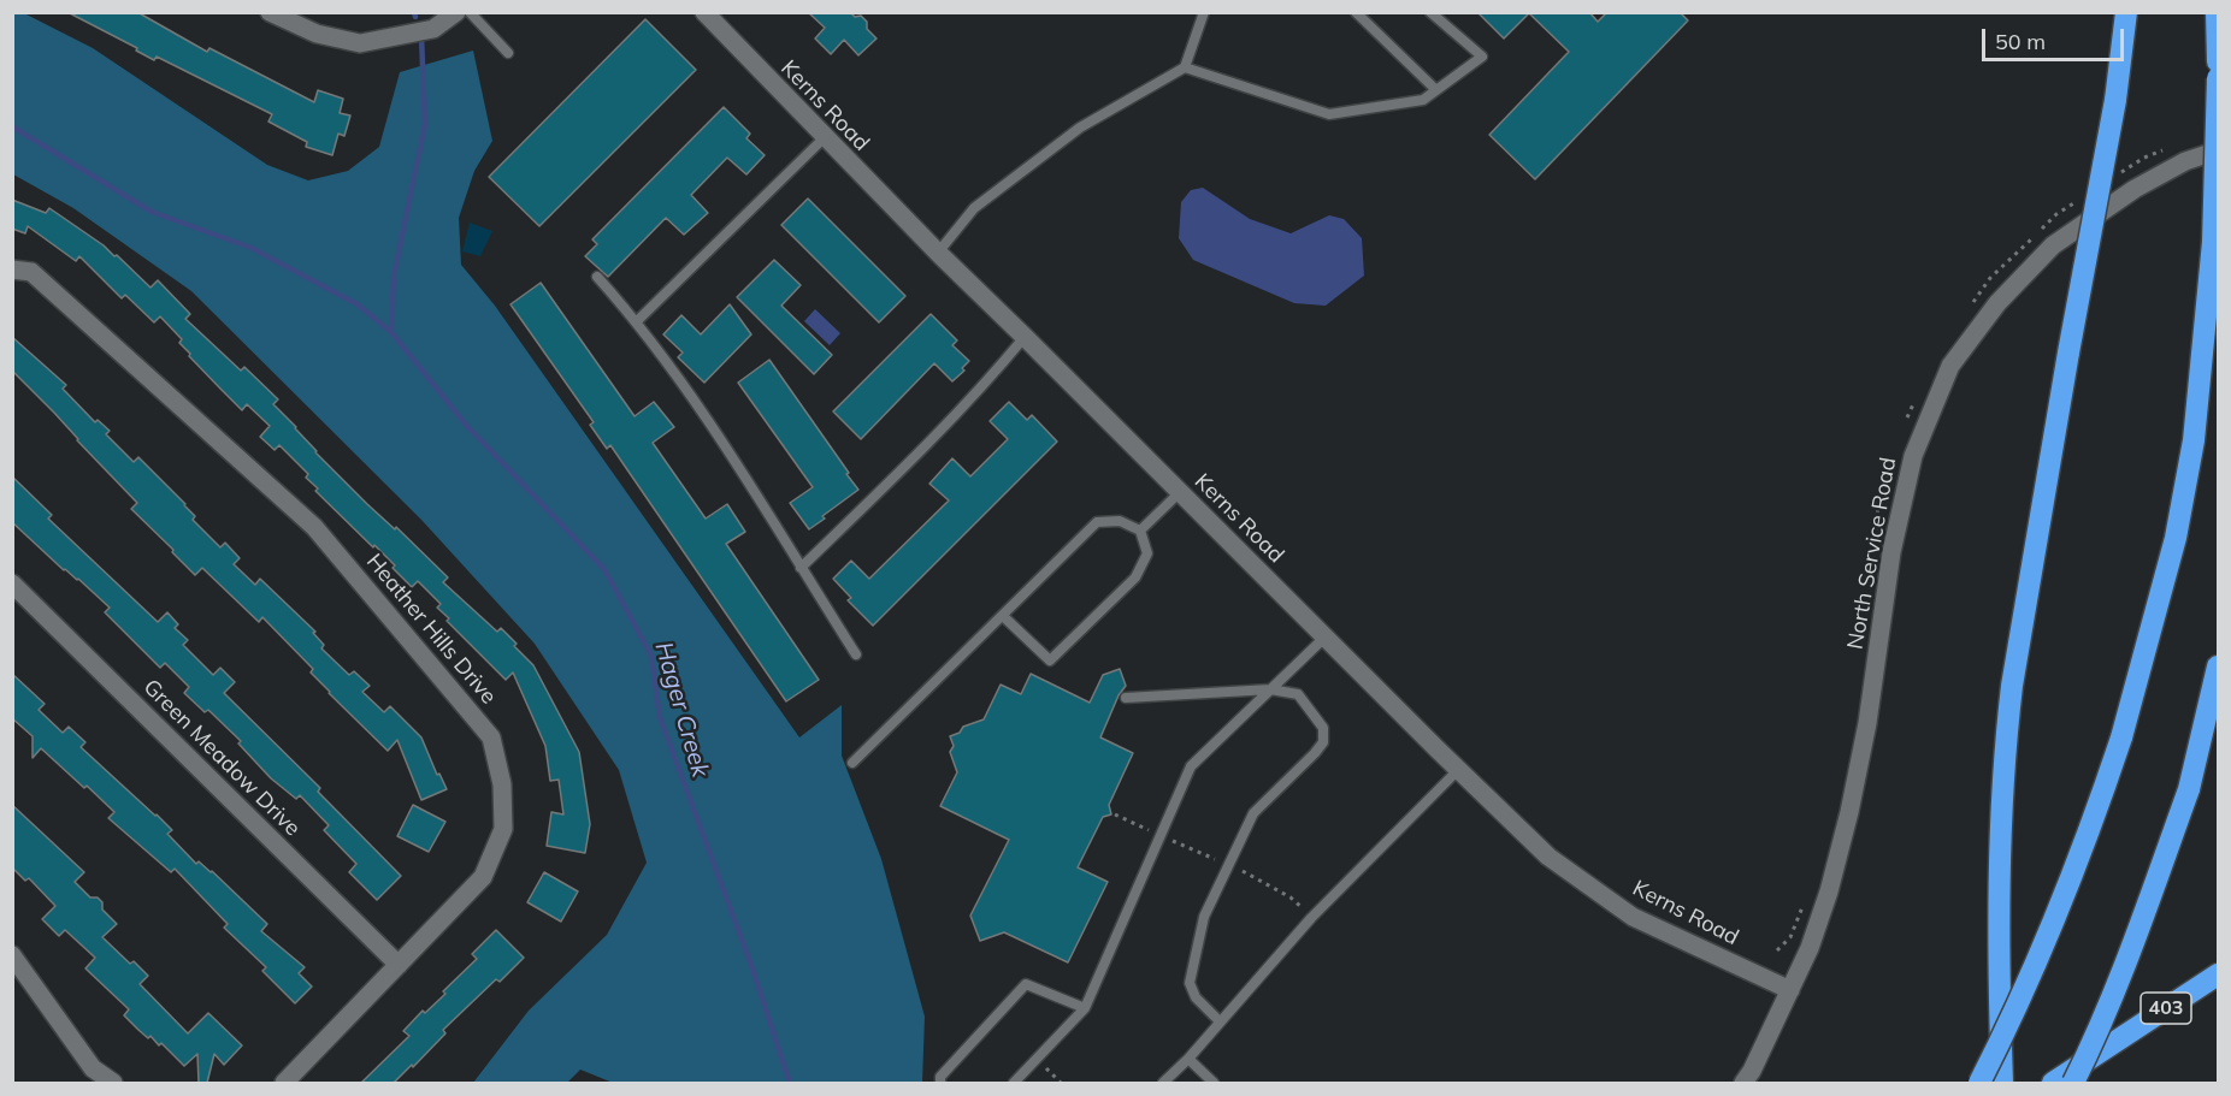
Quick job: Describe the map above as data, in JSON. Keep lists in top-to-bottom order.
{
  "streets": {
    "highway": ["403"],
    "street": [
      "Kerns Road",
      "North Service Road",
      "Heather Hills Drive",
      "Green Meadow Drive"
    ]
  },
  "crossings": [
    ["Kerns Road", "North Service Road"],
    ["Heather Hills Drive", "Green Meadow Drive"]
  ],
  "water": ["Hager Creek"],
  "scale_bar": "50 m"
}
